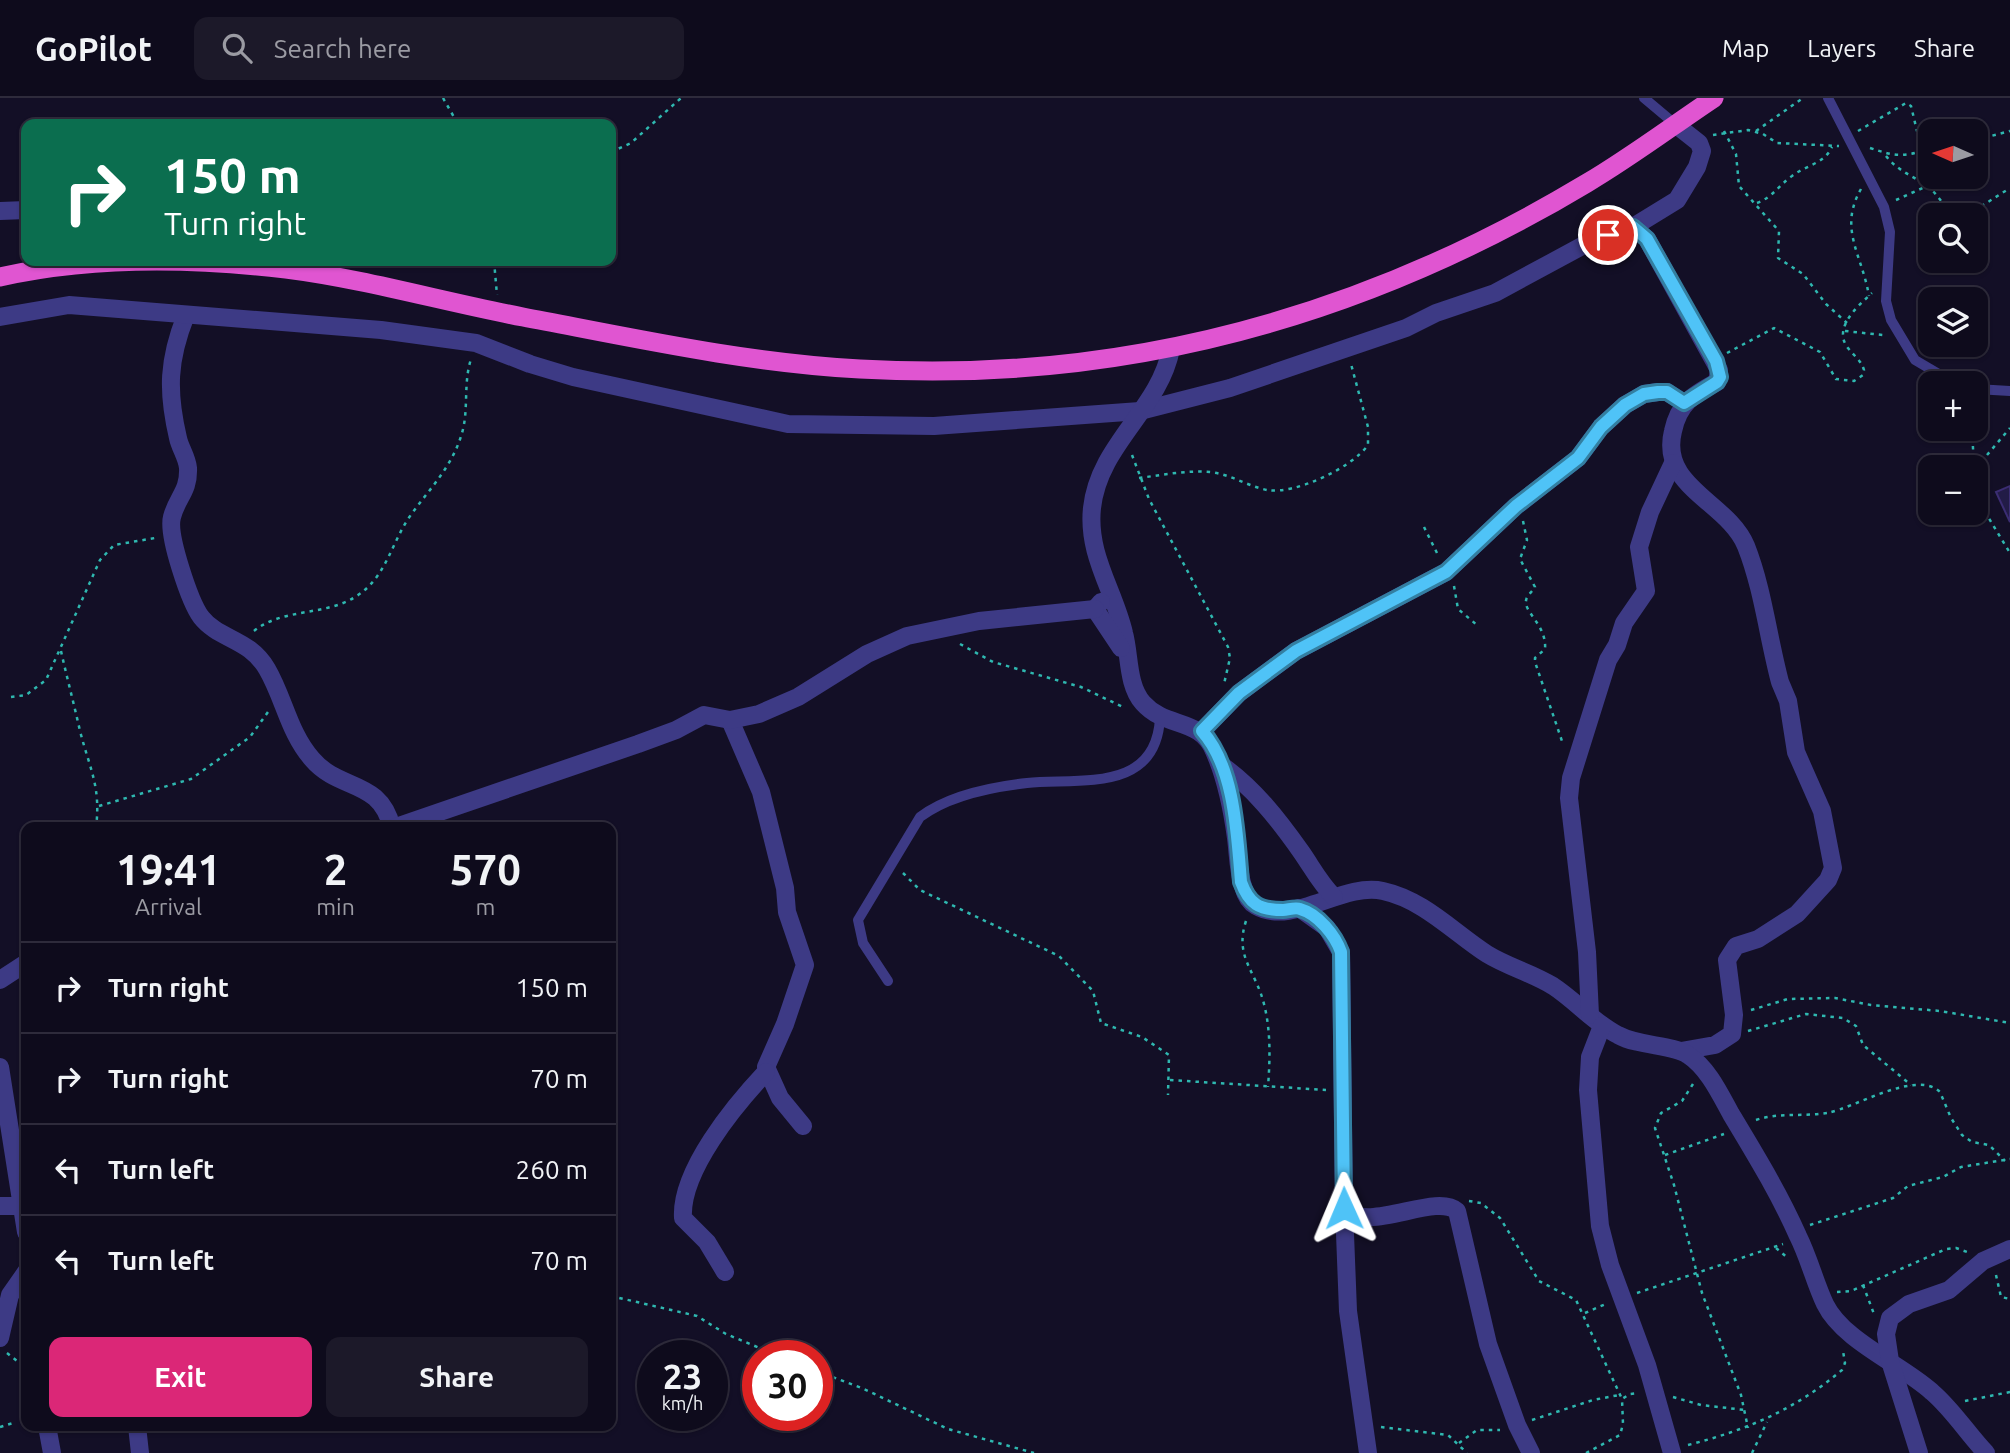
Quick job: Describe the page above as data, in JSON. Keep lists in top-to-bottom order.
{
  "north": "left",
  "page": {
    "header": "GoPilot",
    "search": "Search here",
    "nav": ["Map", "Layers", "Share"],
    "map_buttons": ["+", "−"],
    "turn": ["150 m", "Turn right"],
    "eta": [
      "19:41",
      "Arrival",
      "2",
      "min",
      "570",
      "m"
    ],
    "list": [
      {
        "name": "Turn right",
        "value": "150 m"
      },
      {
        "name": "Turn right",
        "value": "70 m"
      },
      {
        "name": "Turn left",
        "value": "260 m"
      },
      {
        "name": "Turn left",
        "value": "70 m"
      }
    ],
    "buttons": ["Exit", "Share"],
    "speed": "23 km/h",
    "limit": "30"
  }
}
